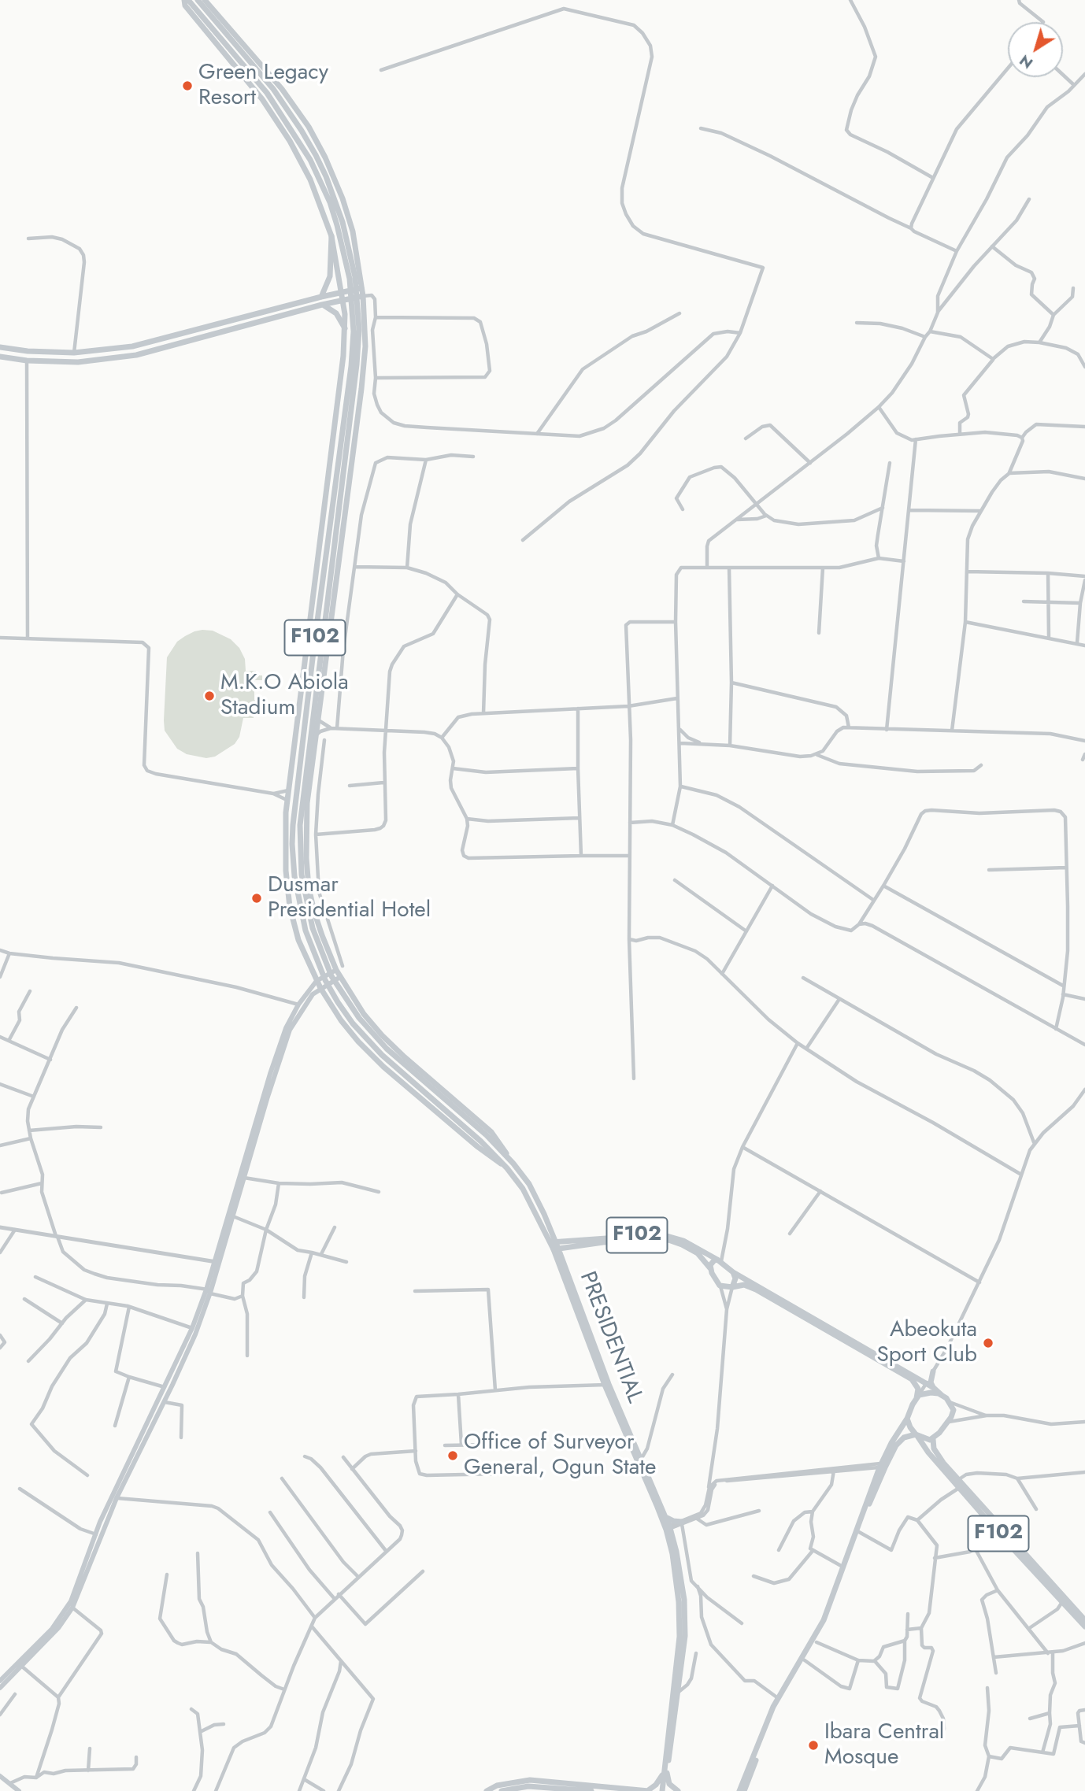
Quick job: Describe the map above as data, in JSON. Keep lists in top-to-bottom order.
{
  "streets": {
    "main road": ["F102", "PRESIDENTIAL"]
  },
  "places": [
    "Green Legacy Resort",
    "M.K.O Abiola Stadium",
    "Dusmar Presidential Hotel",
    "Abeokuta Sport Club",
    "Office of Surveyor General, Ogun State",
    "Ibara Central Mosque"
  ],
  "north": "bottom left"
}
